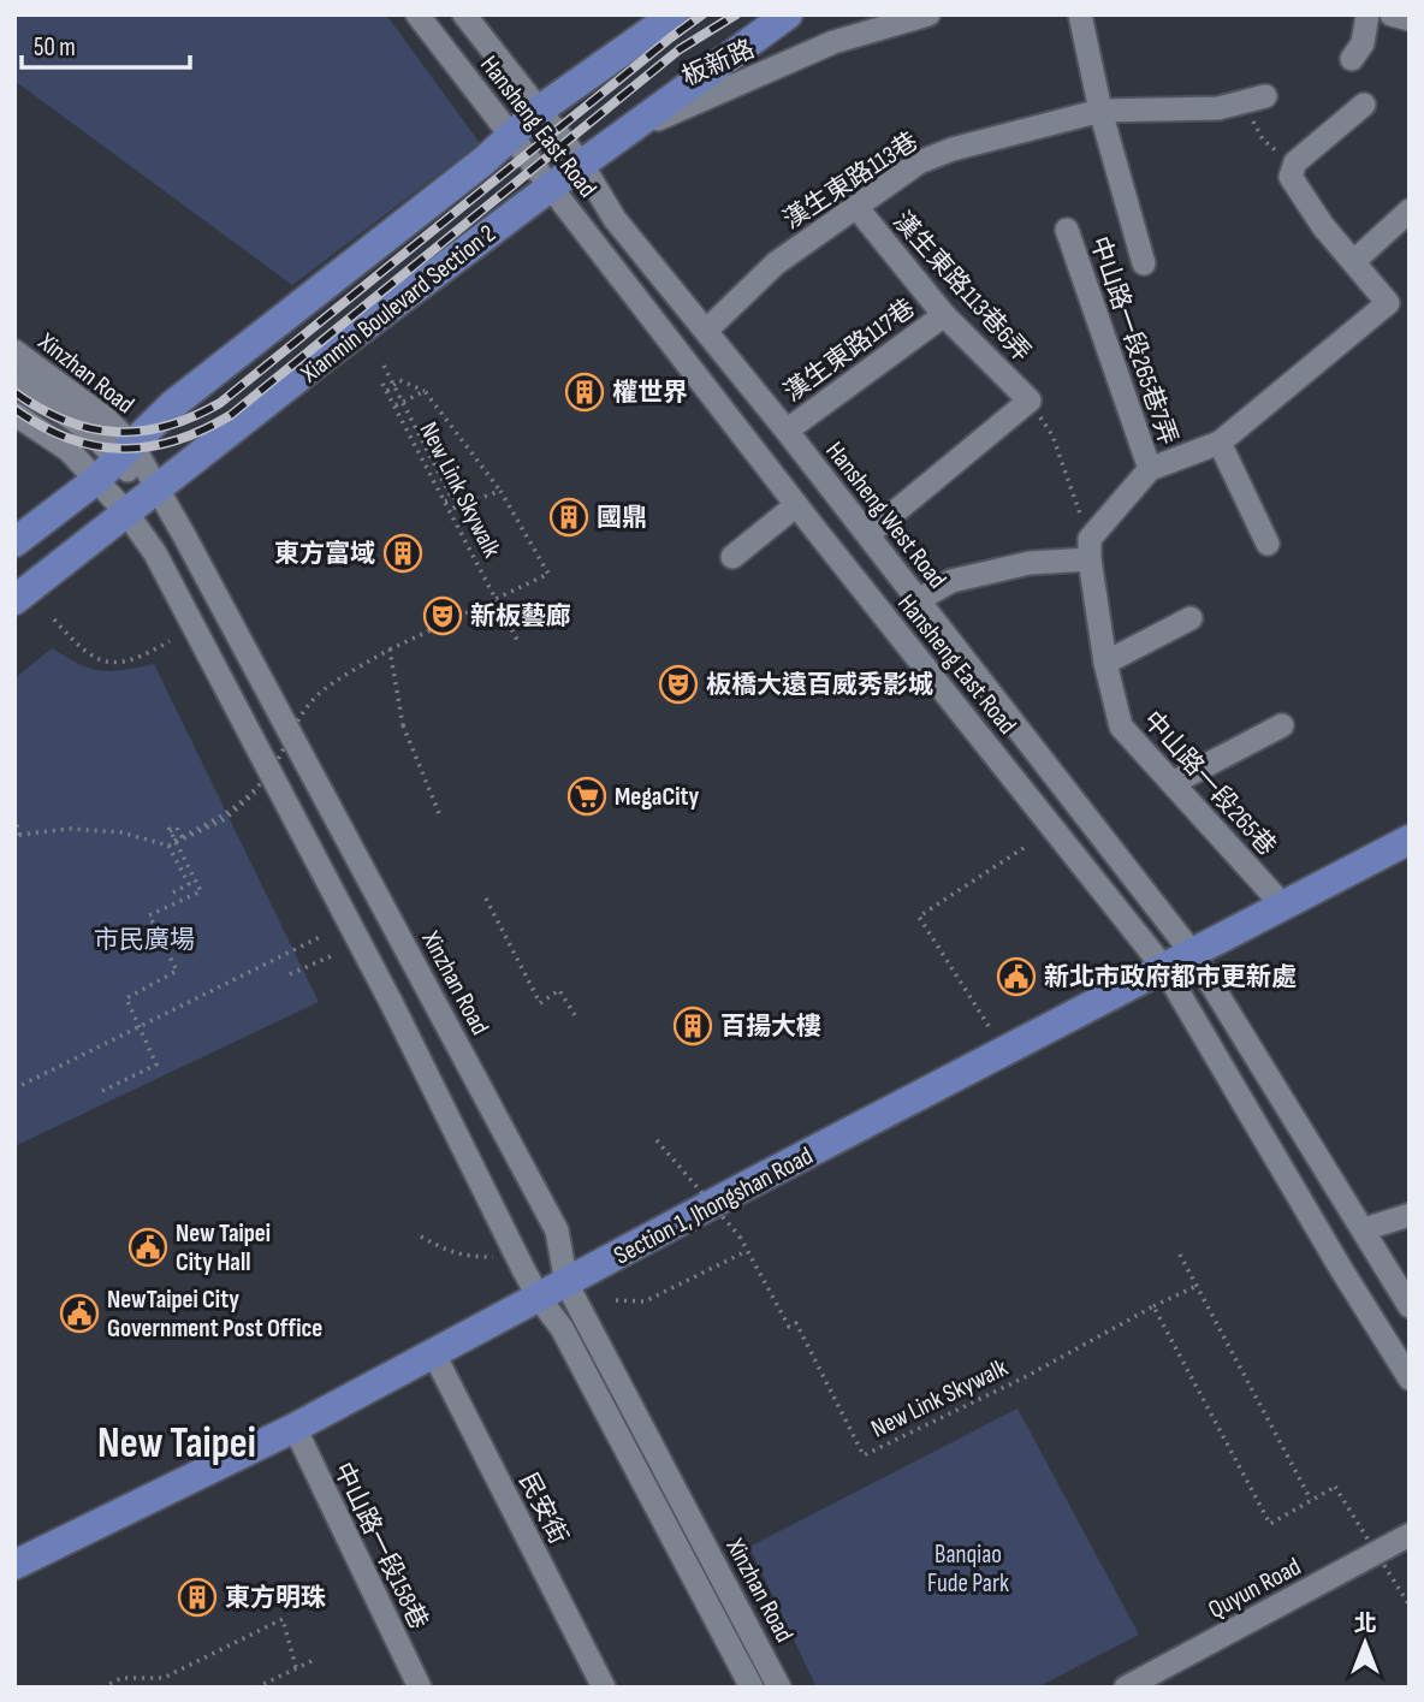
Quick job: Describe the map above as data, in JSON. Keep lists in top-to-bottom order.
{
  "streets": {
    "main road": ["Xianmin Boulevard Section 2", "Section 1, Jhongshan Road"],
    "street": [
      "板新路",
      "Hansheng East Road",
      "漢生東路113巷",
      "漢生東路113巷6弄",
      "中山路一段265巷7弄",
      "漢生東路117巷",
      "Xinzhan Road",
      "Hansheng West Road",
      "中山路一段265巷",
      "民安街",
      "中山路一段158巷",
      "Quyun Road"
    ],
    "path": ["New Link Skywalk"]
  },
  "crossings": [
    ["板新路", "Xianmin Boulevard Section 2"],
    ["Hansheng East Road", "Xianmin Boulevard Section 2"],
    ["Hansheng East Road", "Hansheng West Road"],
    ["Hansheng East Road", "Section 1, Jhongshan Road"],
    ["漢生東路113巷", "漢生東路113巷6弄"],
    ["漢生東路113巷", "Hansheng West Road"],
    ["漢生東路113巷6弄", "漢生東路117巷"],
    ["Xianmin Boulevard Section 2", "Xinzhan Road"],
    ["Xianmin Boulevard Section 2", "Hansheng West Road"],
    ["漢生東路117巷", "Hansheng West Road"],
    ["Xinzhan Road", "Section 1, Jhongshan Road"],
    ["Hansheng West Road", "Section 1, Jhongshan Road"],
    ["中山路一段265巷", "Section 1, Jhongshan Road"],
    ["Section 1, Jhongshan Road", "民安街"],
    ["Section 1, Jhongshan Road", "中山路一段158巷"]
  ],
  "districts": ["New Taipei"],
  "parks": ["市民廣場", "Banqiao Fude Park"],
  "places": {
    "building": [
      "權世界",
      "國鼎",
      "東方富域",
      "百揚大樓",
      "東方明珠"
    ],
    "theatre": ["新板藝廊", "板橋大遠百威秀影城"],
    "supermarket": ["MegaCity"],
    "public building": ["新北市政府都市更新處", "New Taipei City Hall", "NewTaipei City Government Post Office"]
  },
  "scale_bar": "50 m",
  "north": "top"
}
